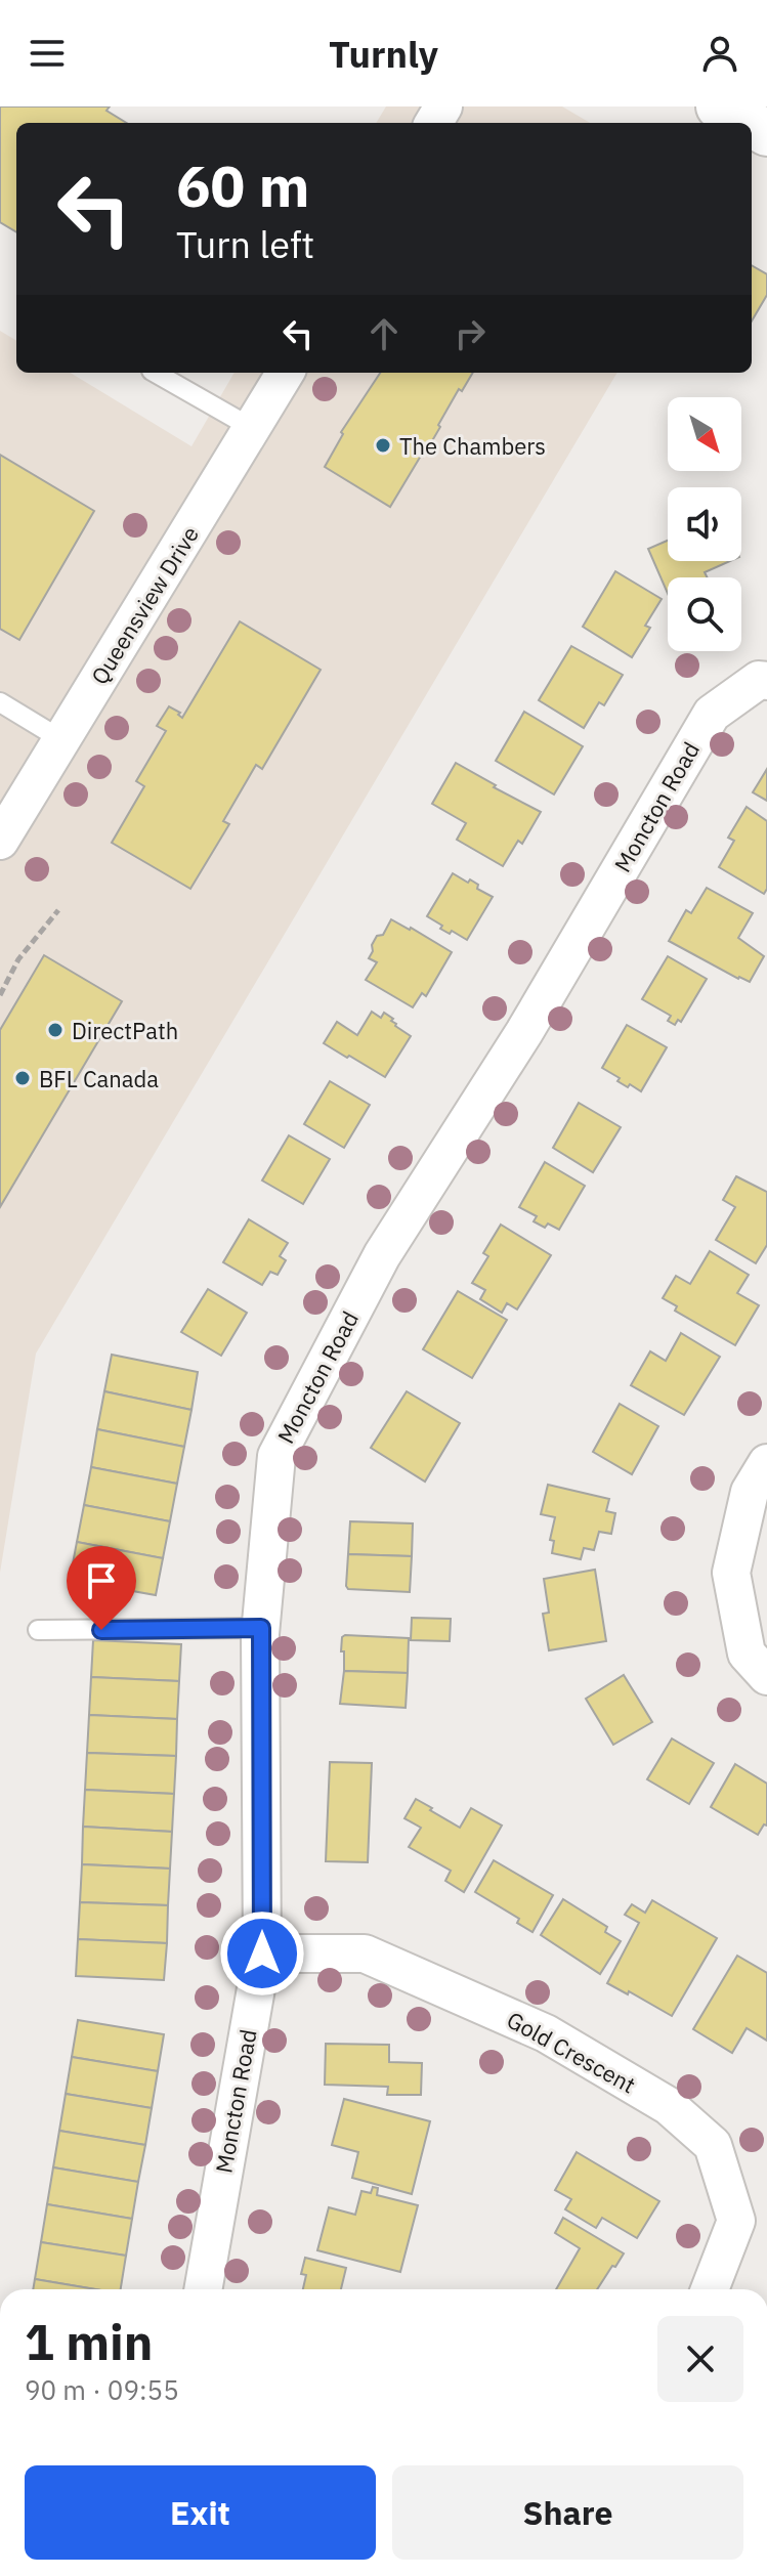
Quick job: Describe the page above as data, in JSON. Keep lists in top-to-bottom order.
{
  "streets": {
    "street": ["Queensview Drive", "Moncton Road", "Gold Crescent"]
  },
  "crossings": [
    ["Moncton Road", "Gold Crescent"]
  ],
  "places": ["The Chambers", "DirectPath", "BFL Canada"],
  "north": "bottom right",
  "page": {
    "header": "Turnly",
    "turn": ["60 m", "Turn left"],
    "heading": ["1 min", "90 m · 09:55"],
    "buttons": ["Exit", "Share"]
  }
}
